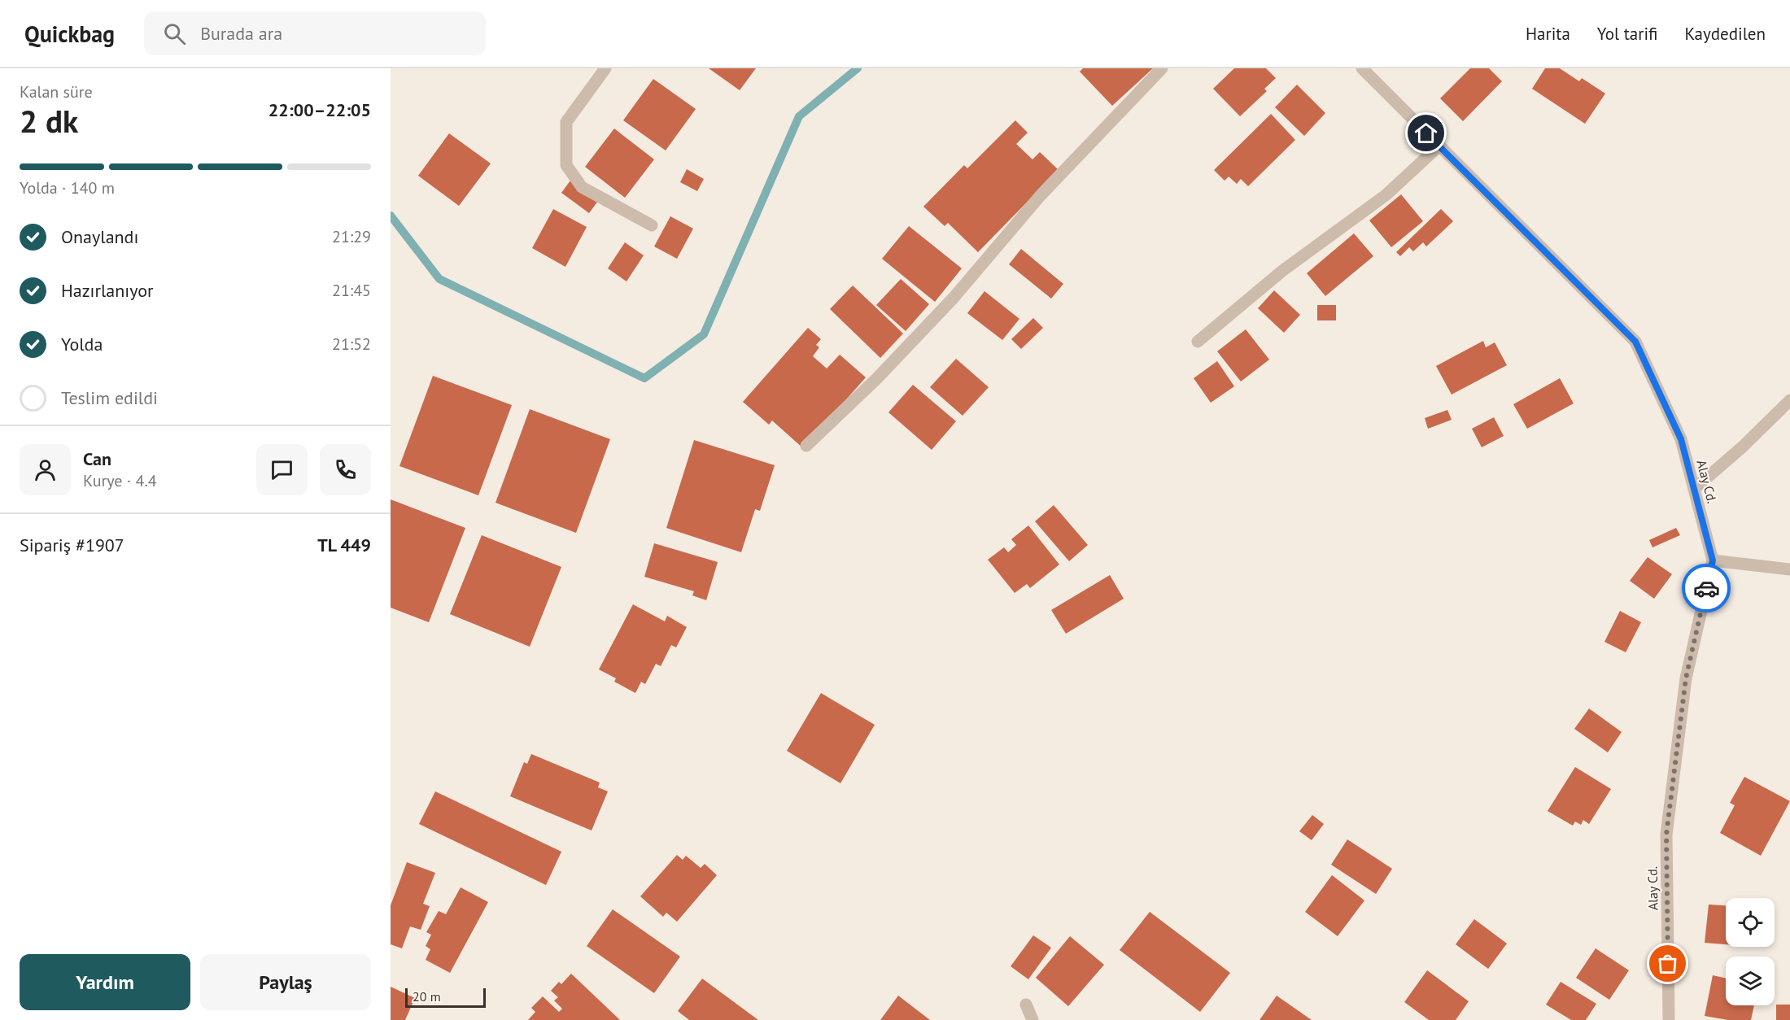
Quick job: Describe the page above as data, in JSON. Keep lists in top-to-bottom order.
{
  "streets": {
    "street": ["Alay Cd."]
  },
  "scale_bar": "20 m",
  "page": {
    "header": "Quickbag",
    "search": "Burada ara",
    "nav": ["Harita", "Yol tarifi", "Kaydedilen"],
    "heading": ["2 dk", "Kalan süre", "22:00–22:05"],
    "panel": [
      "Can",
      "Kurye · 4.4",
      "Sipariş #1907",
      "TL 449"
    ],
    "bar": "Yolda · 140 m",
    "list": [
      ["Onaylandı", "21:29"],
      ["Hazırlanıyor", "21:45"],
      ["Yolda", "21:52"],
      "Teslim edildi"
    ],
    "buttons": ["Yardım", "Paylaş"],
    "scale": "20 m"
  }
}
